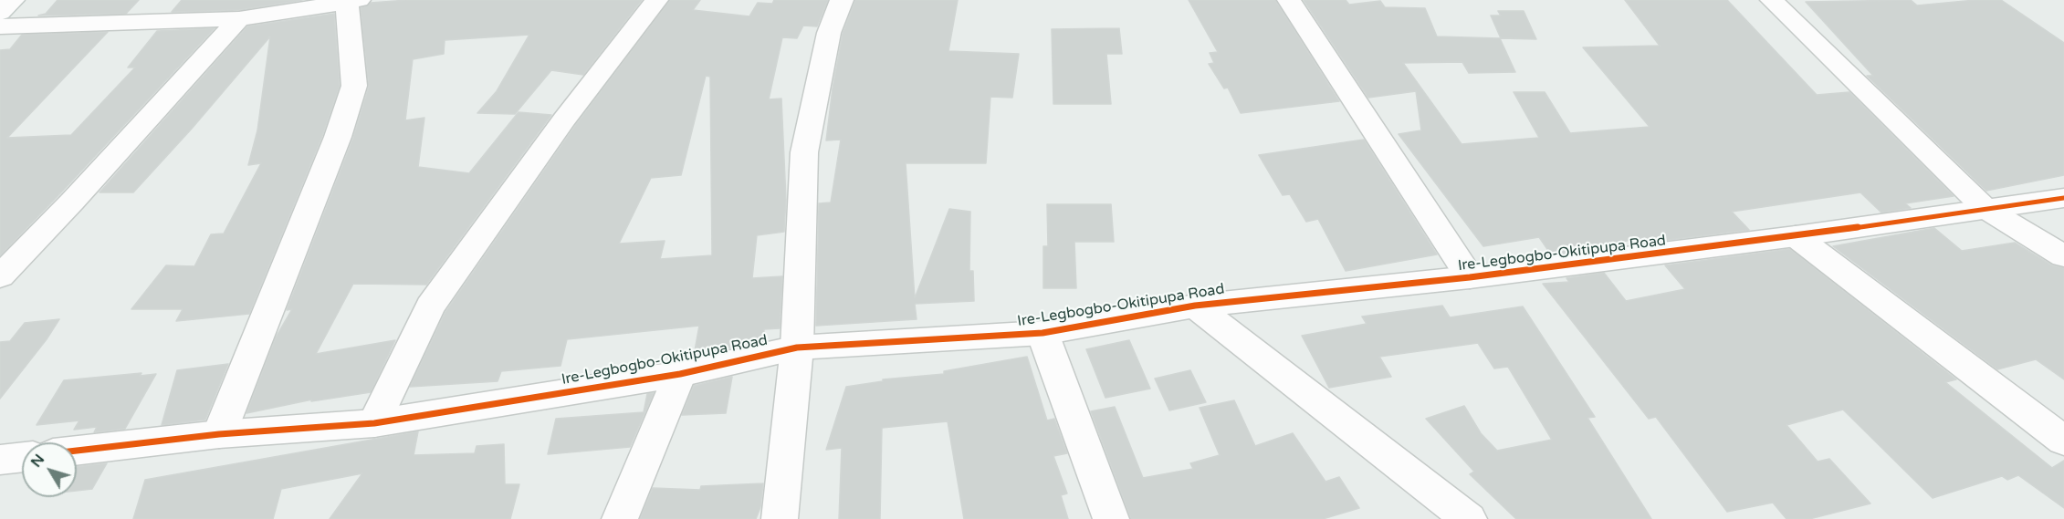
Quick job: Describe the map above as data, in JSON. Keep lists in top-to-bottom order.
{
  "streets": {
    "street": ["Ire-Legbogbo-Okitipupa Road"]
  },
  "north": "top left"
}
